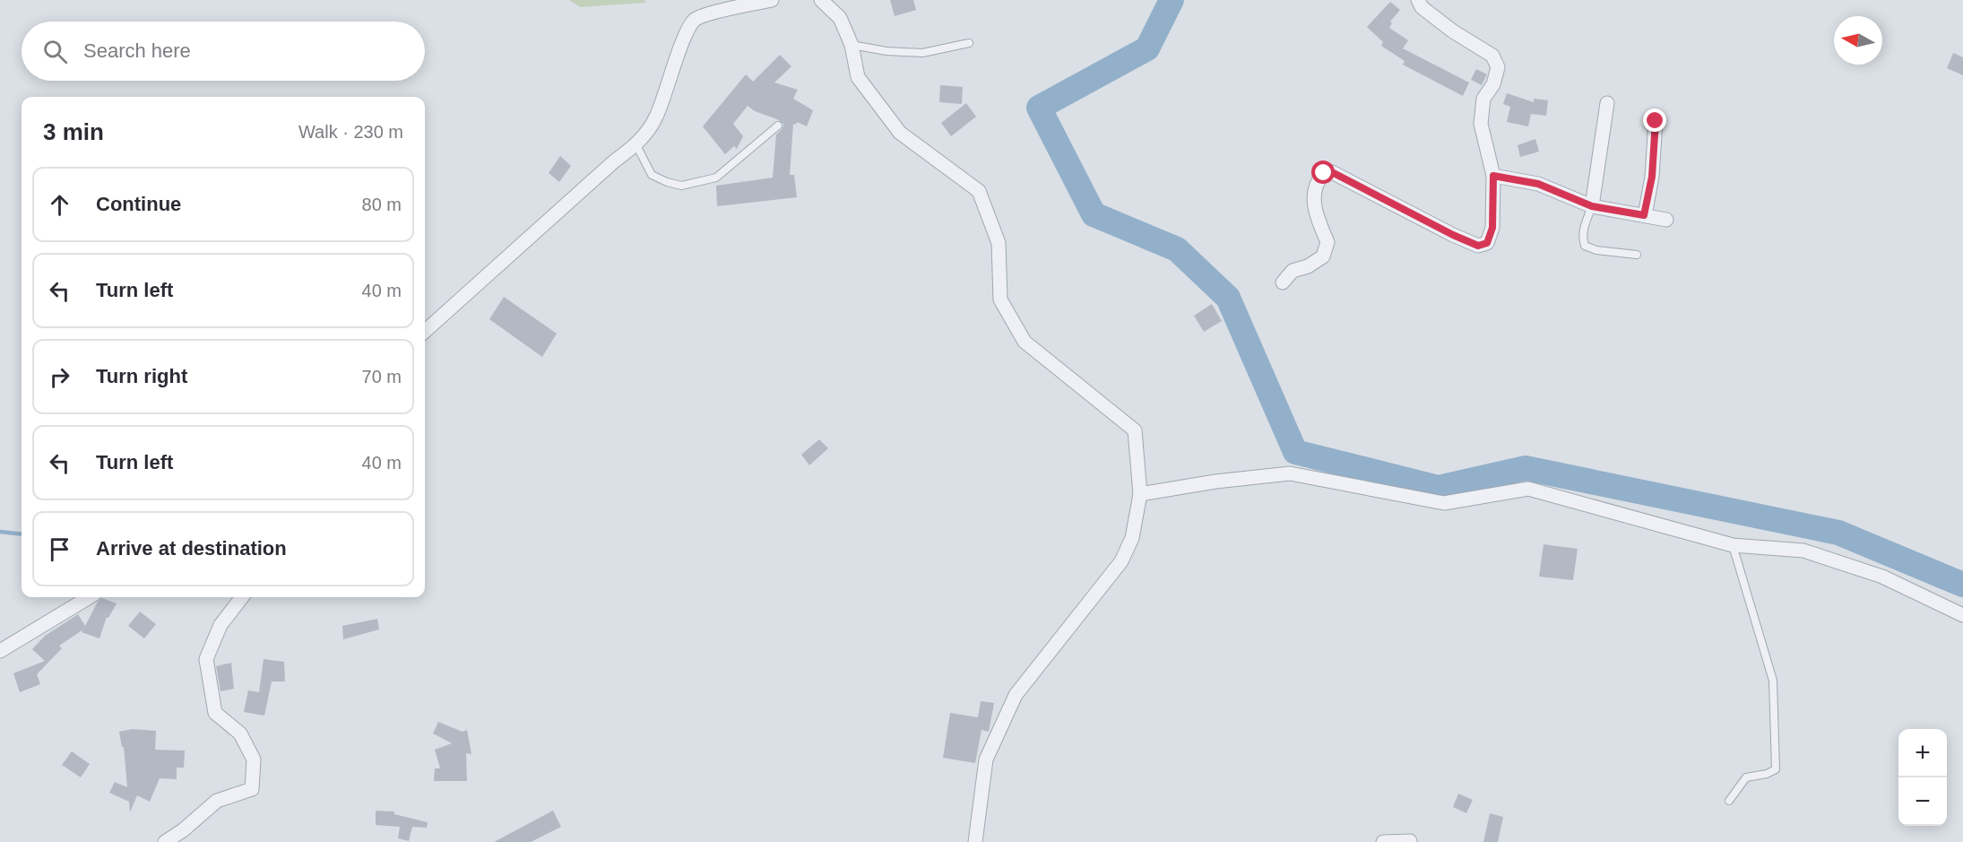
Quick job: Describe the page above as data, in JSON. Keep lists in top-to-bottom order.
{
  "north": "left",
  "page": {
    "search": "Search here",
    "heading": ["3 min", "Walk · 230 m"],
    "list": [
      ["Continue", "80 m"],
      ["Turn left", "40 m"],
      ["Turn right", "70 m"],
      ["Turn left", "40 m"],
      "Arrive at destination"
    ],
    "map_buttons": ["+", "−"]
  }
}
